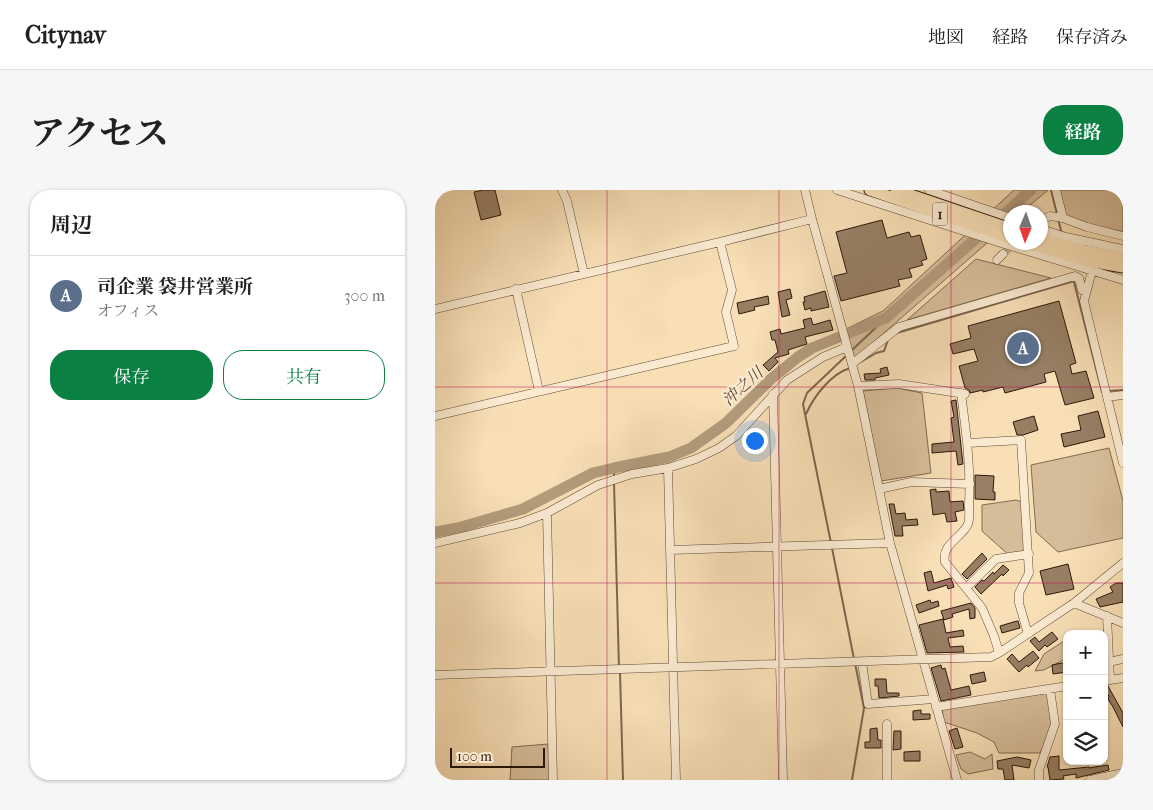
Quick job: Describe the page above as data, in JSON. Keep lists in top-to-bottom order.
{
  "streets": {
    "highway": ["1"]
  },
  "water": ["沖之川"],
  "scale_bar": "100 m",
  "north": "bottom",
  "page": {
    "header": "Citynav",
    "nav": ["地図", "経路", "保存済み"],
    "title": "アクセス",
    "buttons": [
      "経路",
      ["保存", "共有"]
    ],
    "heading": "周辺",
    "list": [
      {
        "mark": "A",
        "name": "司企業 袋井営業所",
        "note": "オフィス",
        "value": "300 m"
      }
    ],
    "pins": "A",
    "map_buttons": ["+", "−"],
    "scale": "100 m"
  }
}
